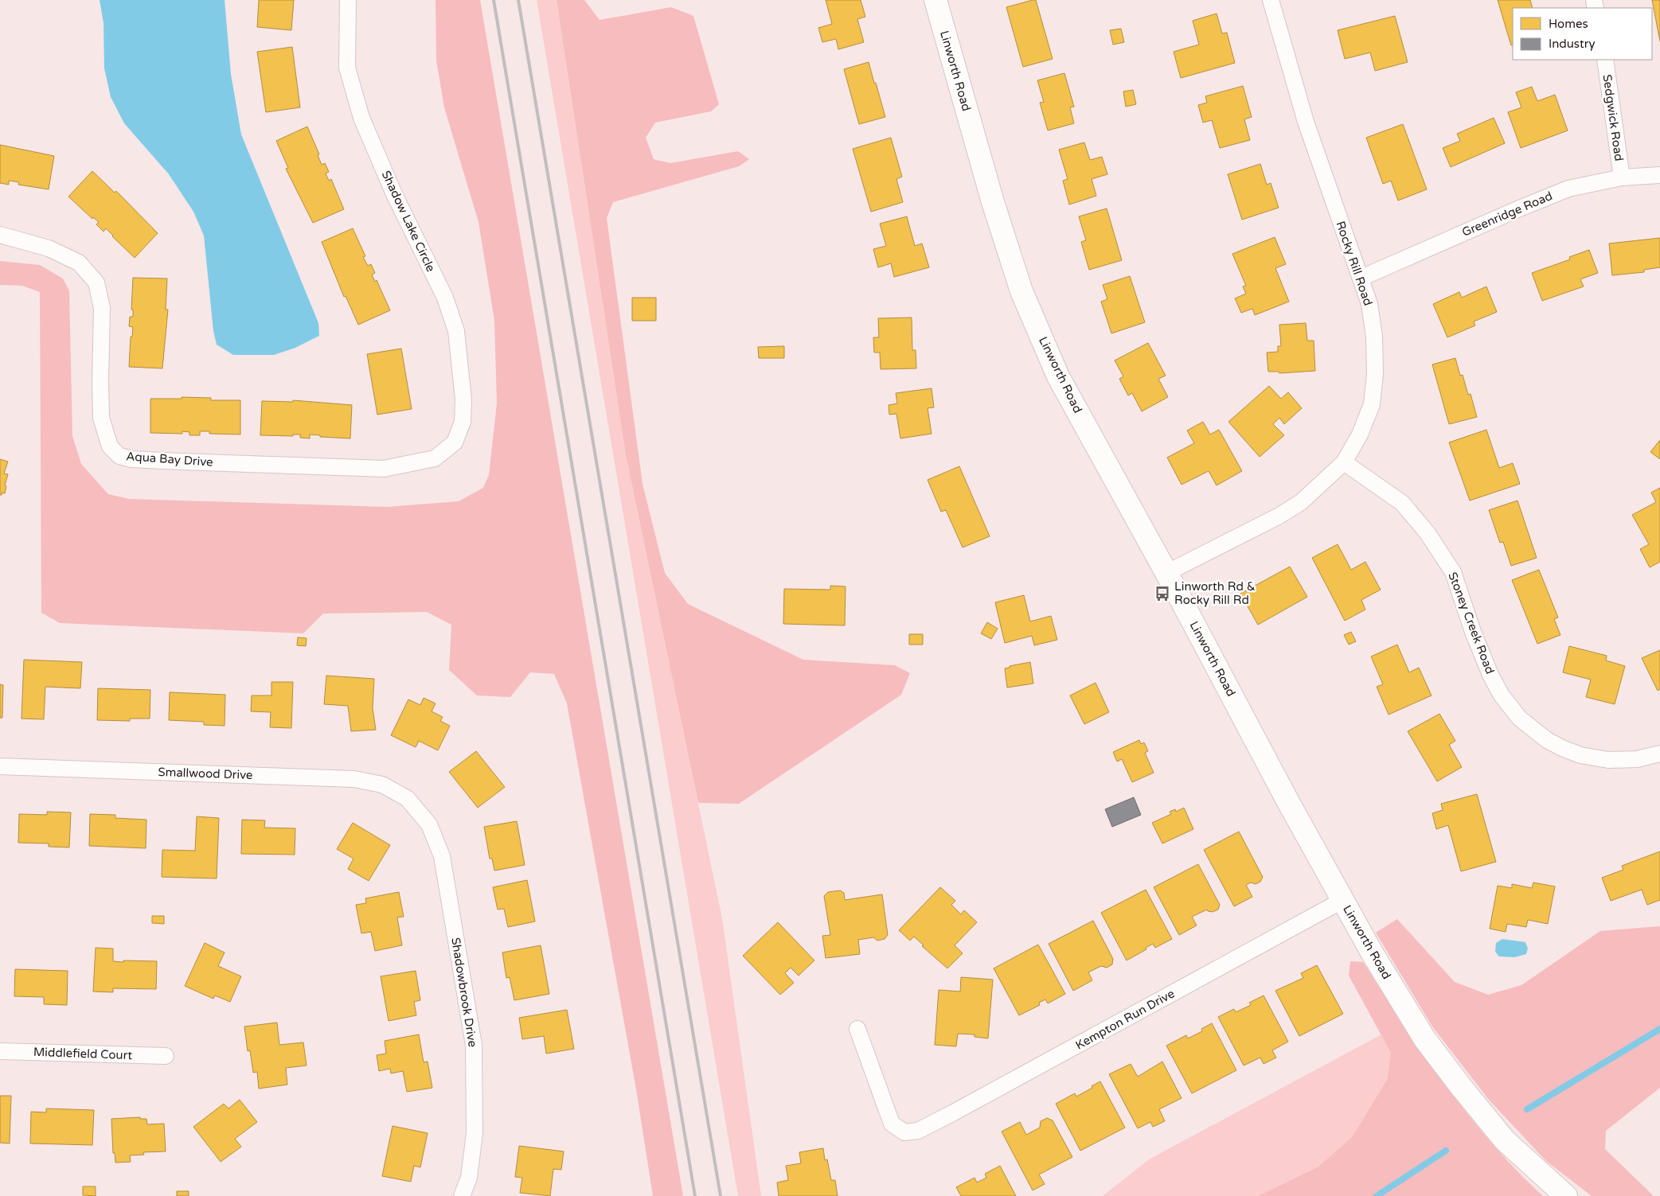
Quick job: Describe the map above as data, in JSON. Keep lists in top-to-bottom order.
{
  "streets": {
    "main road": ["Linworth Road"],
    "street": [
      "Sedgwick Road",
      "Greenridge Road",
      "Shadow Lake Circle",
      "Rocky Rill Road",
      "Aqua Bay Drive",
      "Stoney Creek Road",
      "Smallwood Drive",
      "Shadowbrook Drive",
      "Kempton Run Drive",
      "Middlefield Court"
    ]
  },
  "crossings": [
    ["Linworth Road", "Rocky Rill Road"],
    ["Linworth Road", "Kempton Run Drive"],
    ["Sedgwick Road", "Greenridge Road"],
    ["Greenridge Road", "Rocky Rill Road"],
    ["Shadow Lake Circle", "Aqua Bay Drive"],
    ["Rocky Rill Road", "Stoney Creek Road"],
    ["Smallwood Drive", "Shadowbrook Drive"]
  ],
  "places": {
    "bus stop": ["Linworth Rd & Rocky Rill Rd"]
  },
  "legend": ["Homes", "Industry"]
}
